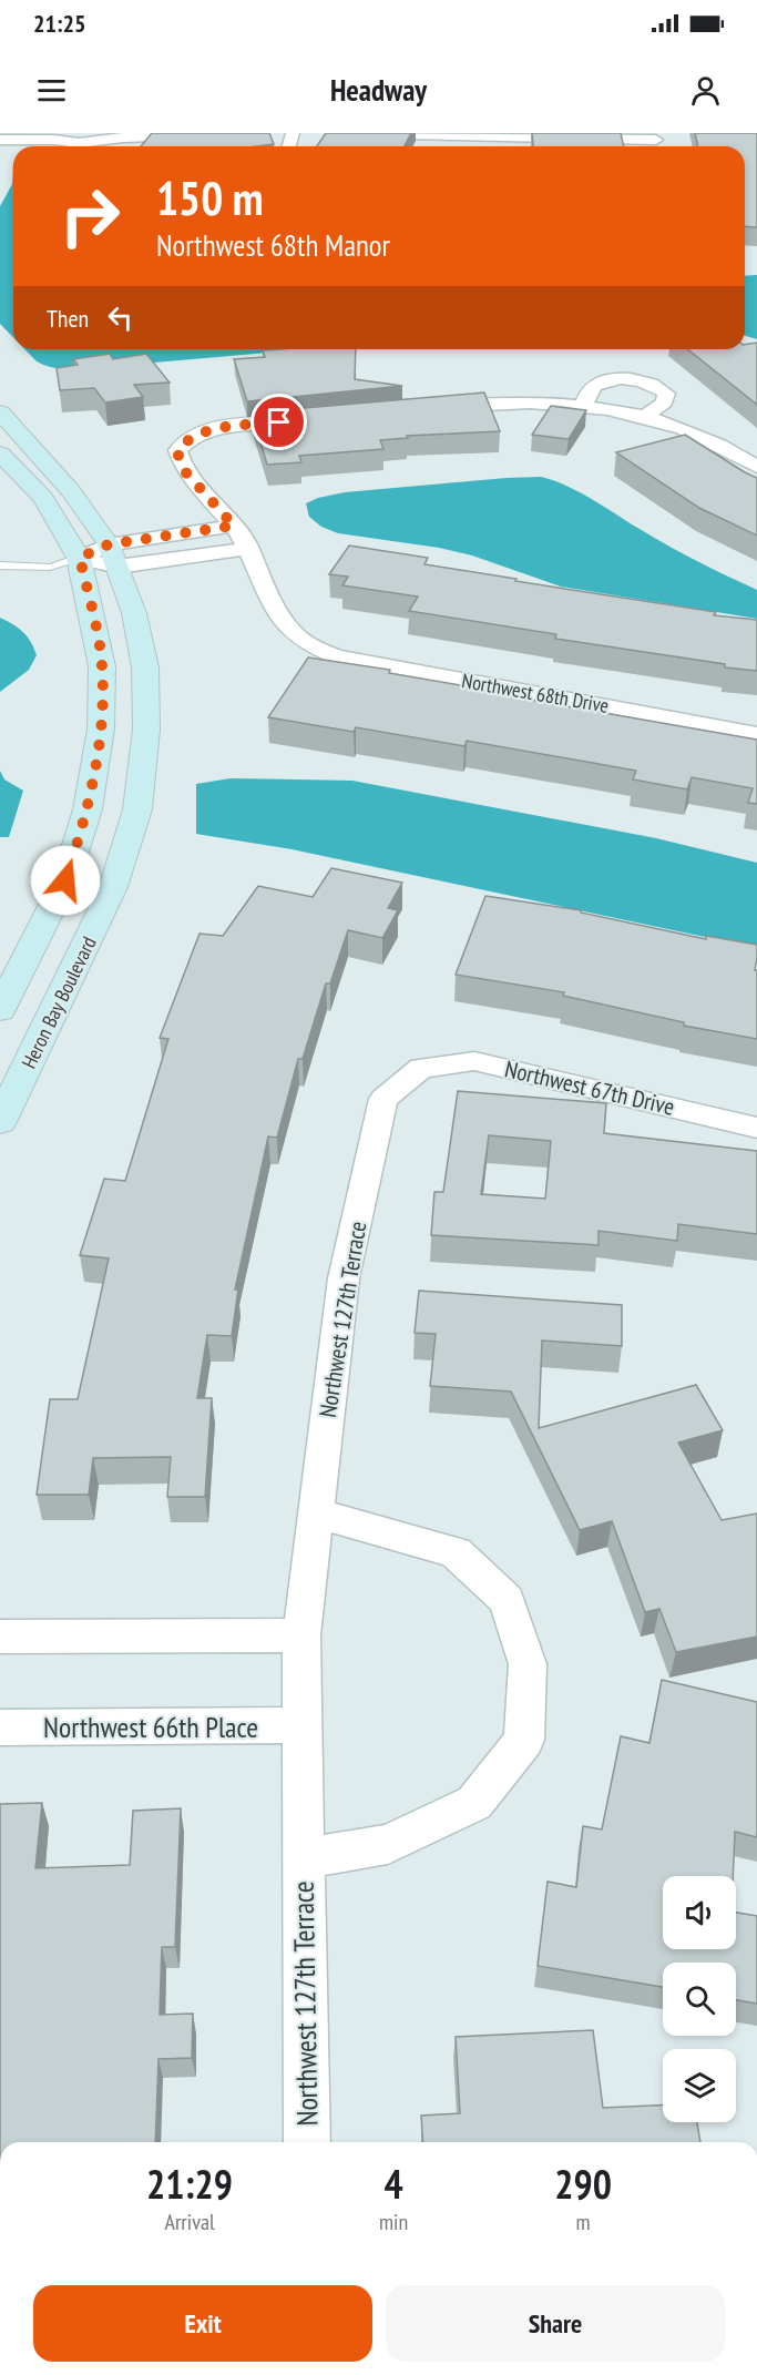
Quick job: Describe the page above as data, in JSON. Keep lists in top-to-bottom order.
{
  "streets": {
    "street": [
      "Northwest 68th Drive",
      "Heron Bay Boulevard",
      "Northwest 67th Drive",
      "Northwest 127th Terrace",
      "Northwest 66th Place"
    ]
  },
  "crossings": [
    ["Northwest 67th Drive", "Northwest 127th Terrace"],
    ["Northwest 127th Terrace", "Northwest 66th Place"]
  ],
  "page": {
    "status": "21:25",
    "header": "Headway",
    "turn": ["150 m", "Northwest 68th Manor"],
    "then": "Then",
    "eta": [
      "21:29",
      "Arrival",
      "4",
      "min",
      "290",
      "m"
    ],
    "buttons": ["Exit", "Share"]
  }
}
